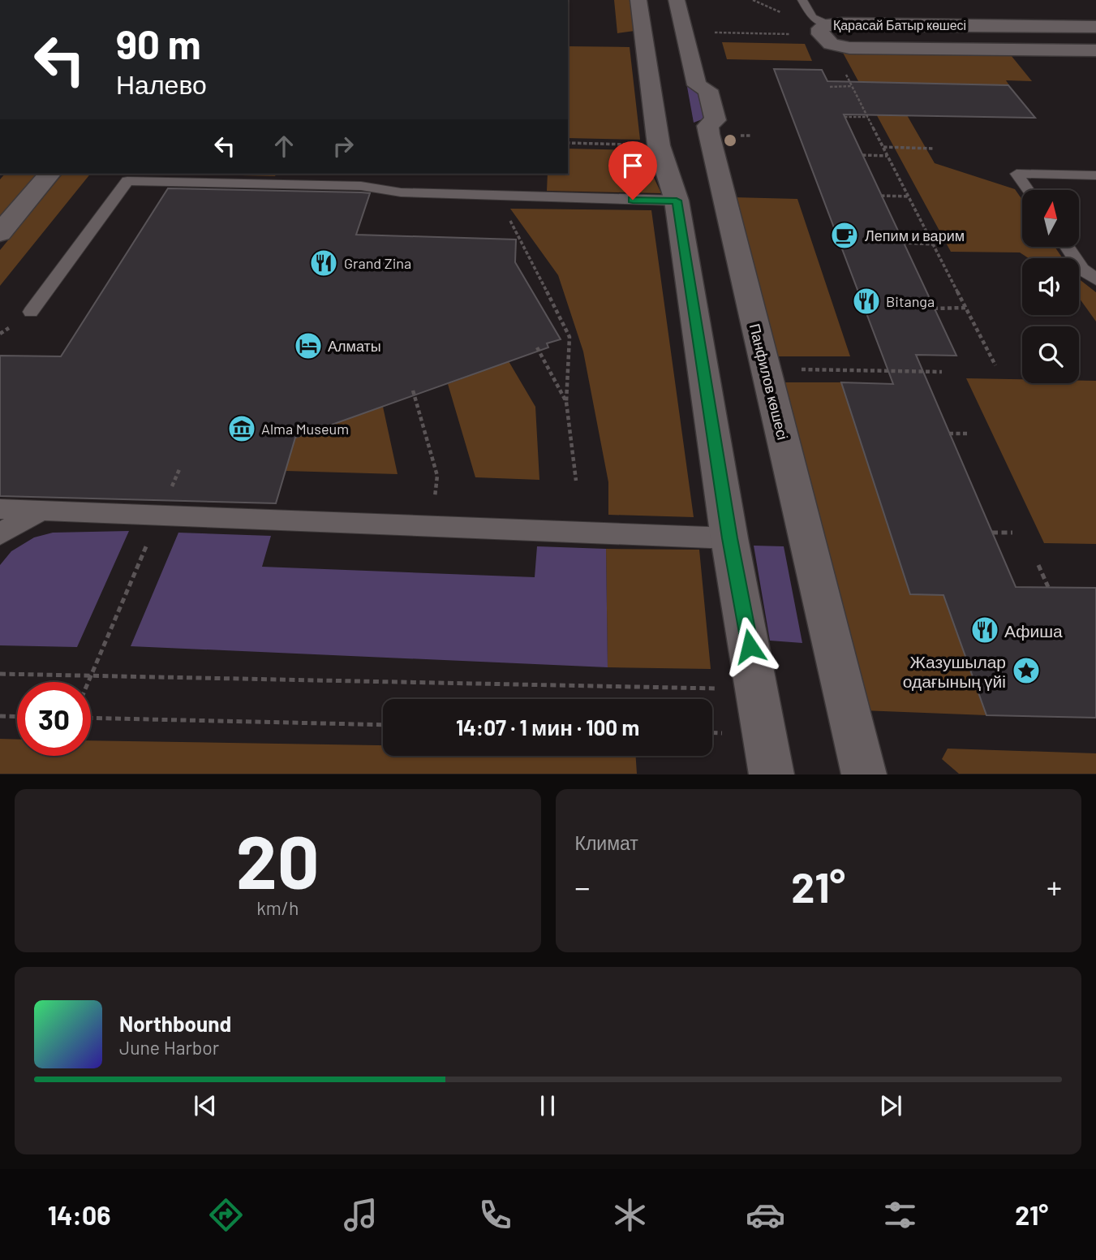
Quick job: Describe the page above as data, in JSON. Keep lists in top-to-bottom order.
{
  "streets": {
    "street": ["Қарасай Батыр көшесі", "Панфилов көшесі"]
  },
  "places": {
    "cafe": ["Лепим и варим"],
    "restaurant": ["Grand Zina", "Bitanga", "Афиша"],
    "hotel": ["Алматы"],
    "museum": ["Alma Museum"],
    "place": ["Жазушылар одағының үйі"]
  },
  "north": "top",
  "page": {
    "turn": ["90 m", "Налево"],
    "limit": "30",
    "trip": "14:07 · 1 мин · 100 m",
    "tile": [
      ["20", "km/h"],
      "Климат"
    ],
    "heat": ["−", "21°", "+"],
    "song": ["Northbound", "June Harbor"],
    "tabs": ["14:06", "21°"]
  }
}
